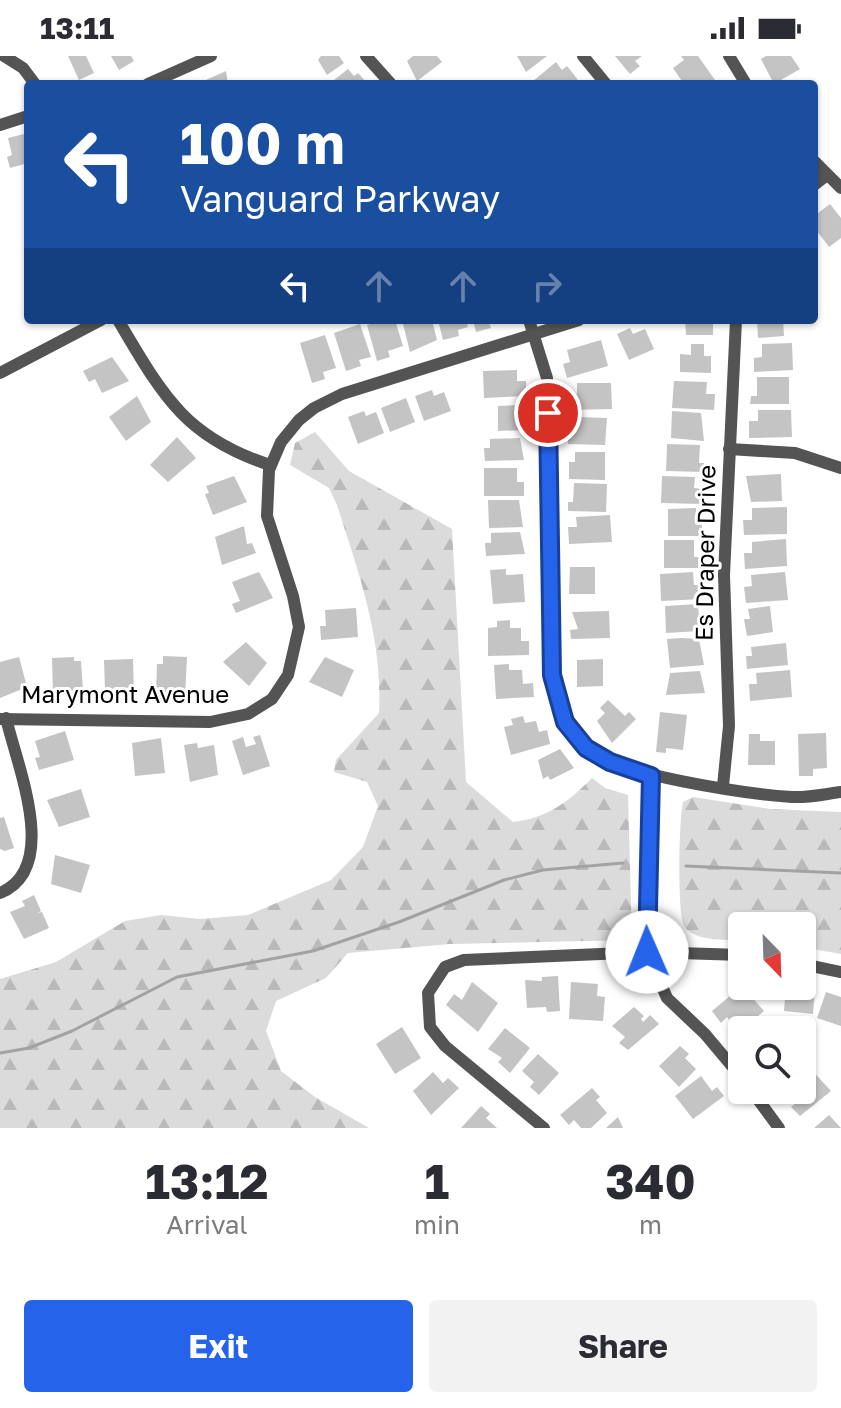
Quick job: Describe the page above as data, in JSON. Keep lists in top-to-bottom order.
{
  "streets": {
    "street": ["Es Draper Drive", "Marymont Avenue"]
  },
  "north": "bottom right",
  "page": {
    "status": "13:11",
    "turn": ["100 m", "Vanguard Parkway"],
    "eta": [
      "13:12",
      "Arrival",
      "1",
      "min",
      "340",
      "m"
    ],
    "buttons": ["Exit", "Share"]
  }
}
